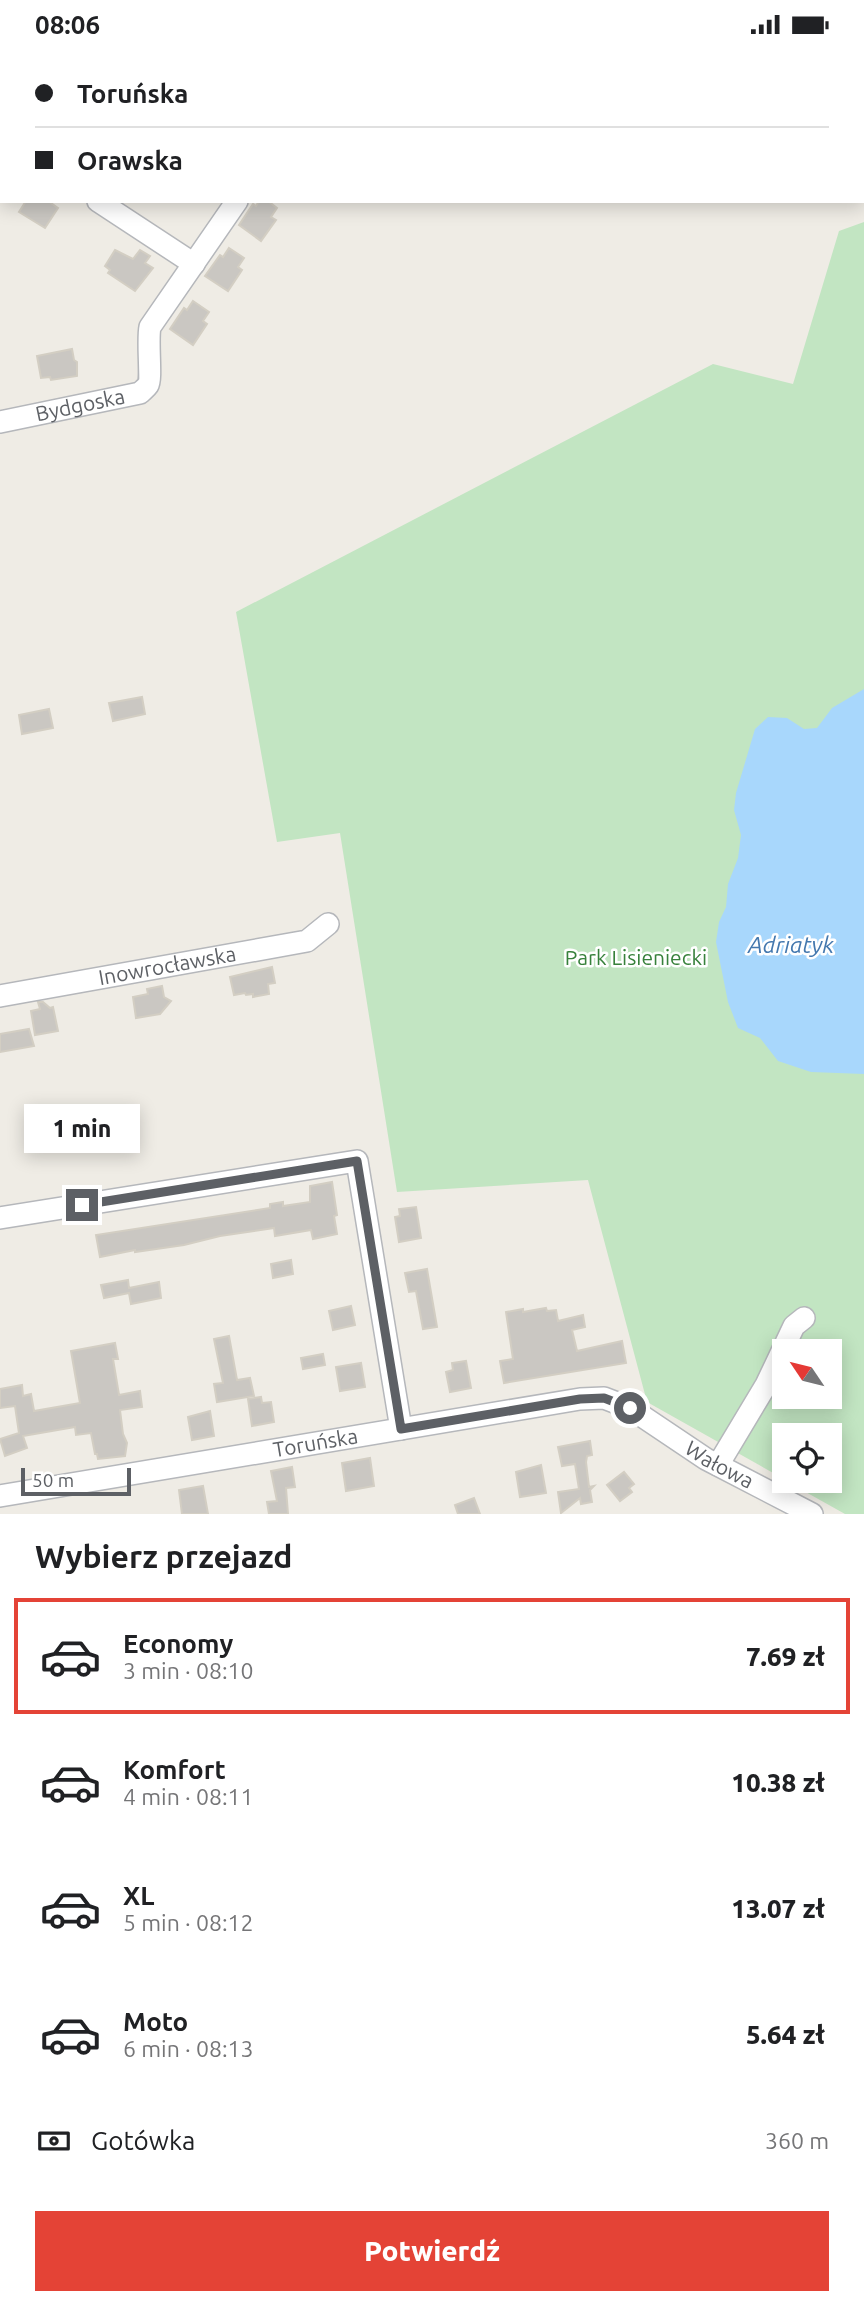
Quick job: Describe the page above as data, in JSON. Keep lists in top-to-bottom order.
{
  "streets": {
    "street": [
      "Bydgoska",
      "Inowrocławska",
      "Toruńska",
      "Wałowa"
    ]
  },
  "crossings": [
    ["Toruńska", "Wałowa"]
  ],
  "water": ["Adriatyk"],
  "parks": ["Park Lisieniecki"],
  "scale_bar": "50 m",
  "north": "top left",
  "page": {
    "status": "08:06",
    "banner": ["Toruńska", "Orawska"],
    "bubble": "1 min",
    "scale": "50 m",
    "heading": "Wybierz przejazd",
    "list": [
      {
        "name": "Economy",
        "note": "3 min · 08:10",
        "value": "7.69 zł"
      },
      {
        "name": "Komfort",
        "note": "4 min · 08:11",
        "value": "10.38 zł"
      },
      {
        "name": "XL",
        "note": "5 min · 08:12",
        "value": "13.07 zł"
      },
      {
        "name": "Moto",
        "note": "6 min · 08:13",
        "value": "5.64 zł"
      }
    ],
    "pay": ["Gotówka", "360 m"],
    "buttons": "Potwierdź"
  }
}
